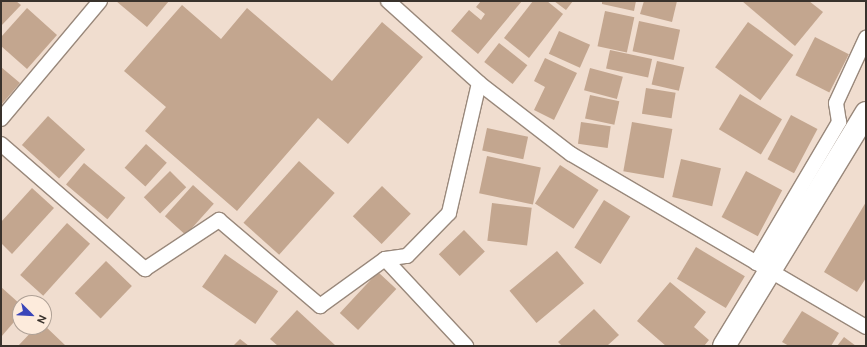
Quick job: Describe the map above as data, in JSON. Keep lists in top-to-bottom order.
{
  "north": "bottom right"
}
